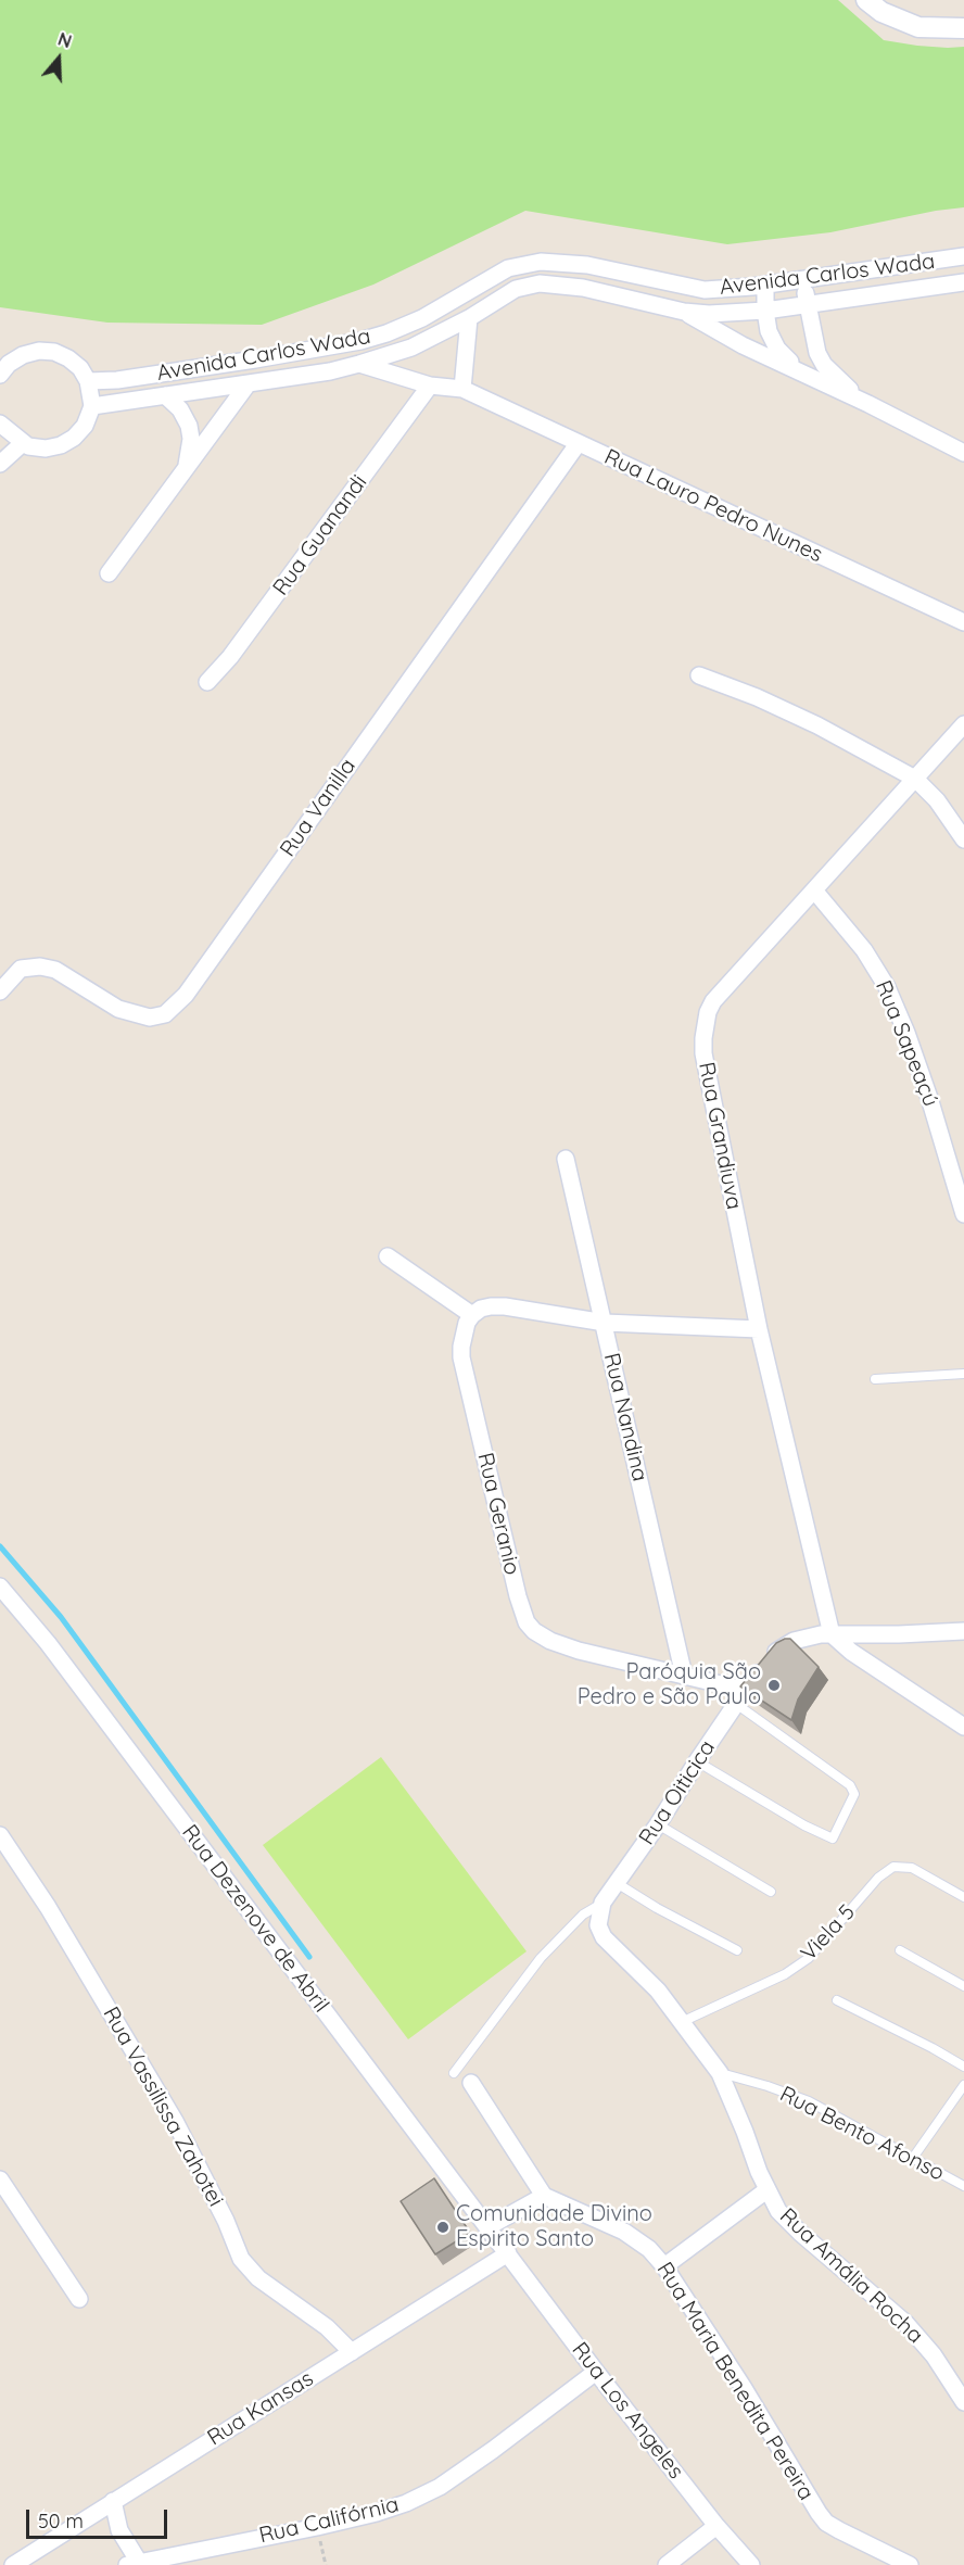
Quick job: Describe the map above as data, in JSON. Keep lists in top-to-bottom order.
{
  "streets": {
    "street": [
      "Avenida Carlos Wada",
      "Rua Lauro Pedro Nunes",
      "Rua Guanandi",
      "Rua Vanilla",
      "Rua Sapeaçú",
      "Rua Grandiuva",
      "Rua Nandina",
      "Rua Geranio",
      "Rua Oiticica",
      "Rua Dezenove de Abril",
      "Rua Vassilissa Zahotei",
      "Rua Amália Rocha",
      "Rua Maria Benedita Pereira",
      "Rua Kansas",
      "Rua Los Angeles",
      "Rua Califórnia"
    ],
    "lane": ["Viela 5", "Rua Bento Afonso"]
  },
  "crossings": [
    ["Avenida Carlos Wada", "Rua Lauro Pedro Nunes"],
    ["Rua Lauro Pedro Nunes", "Rua Guanandi"],
    ["Rua Lauro Pedro Nunes", "Rua Vanilla"],
    ["Rua Sapeaçú", "Rua Grandiuva"],
    ["Rua Grandiuva", "Rua Oiticica"],
    ["Rua Nandina", "Rua Geranio"],
    ["Rua Geranio", "Rua Oiticica"],
    ["Rua Oiticica", "Rua Amália Rocha"],
    ["Rua Dezenove de Abril", "Rua Kansas"],
    ["Rua Dezenove de Abril", "Rua Los Angeles"],
    ["Viela 5", "Rua Amália Rocha"],
    ["Rua Vassilissa Zahotei", "Rua Kansas"],
    ["Rua Bento Afonso", "Rua Amália Rocha"],
    ["Rua Kansas", "Rua Los Angeles"],
    ["Rua Kansas", "Rua Califórnia"],
    ["Rua Los Angeles", "Rua Califórnia"]
  ],
  "places": ["Paróquia São Pedro e São Paulo", "Comunidade Divino Espirito Santo"],
  "scale_bar": "50 m",
  "north": "top"
}
